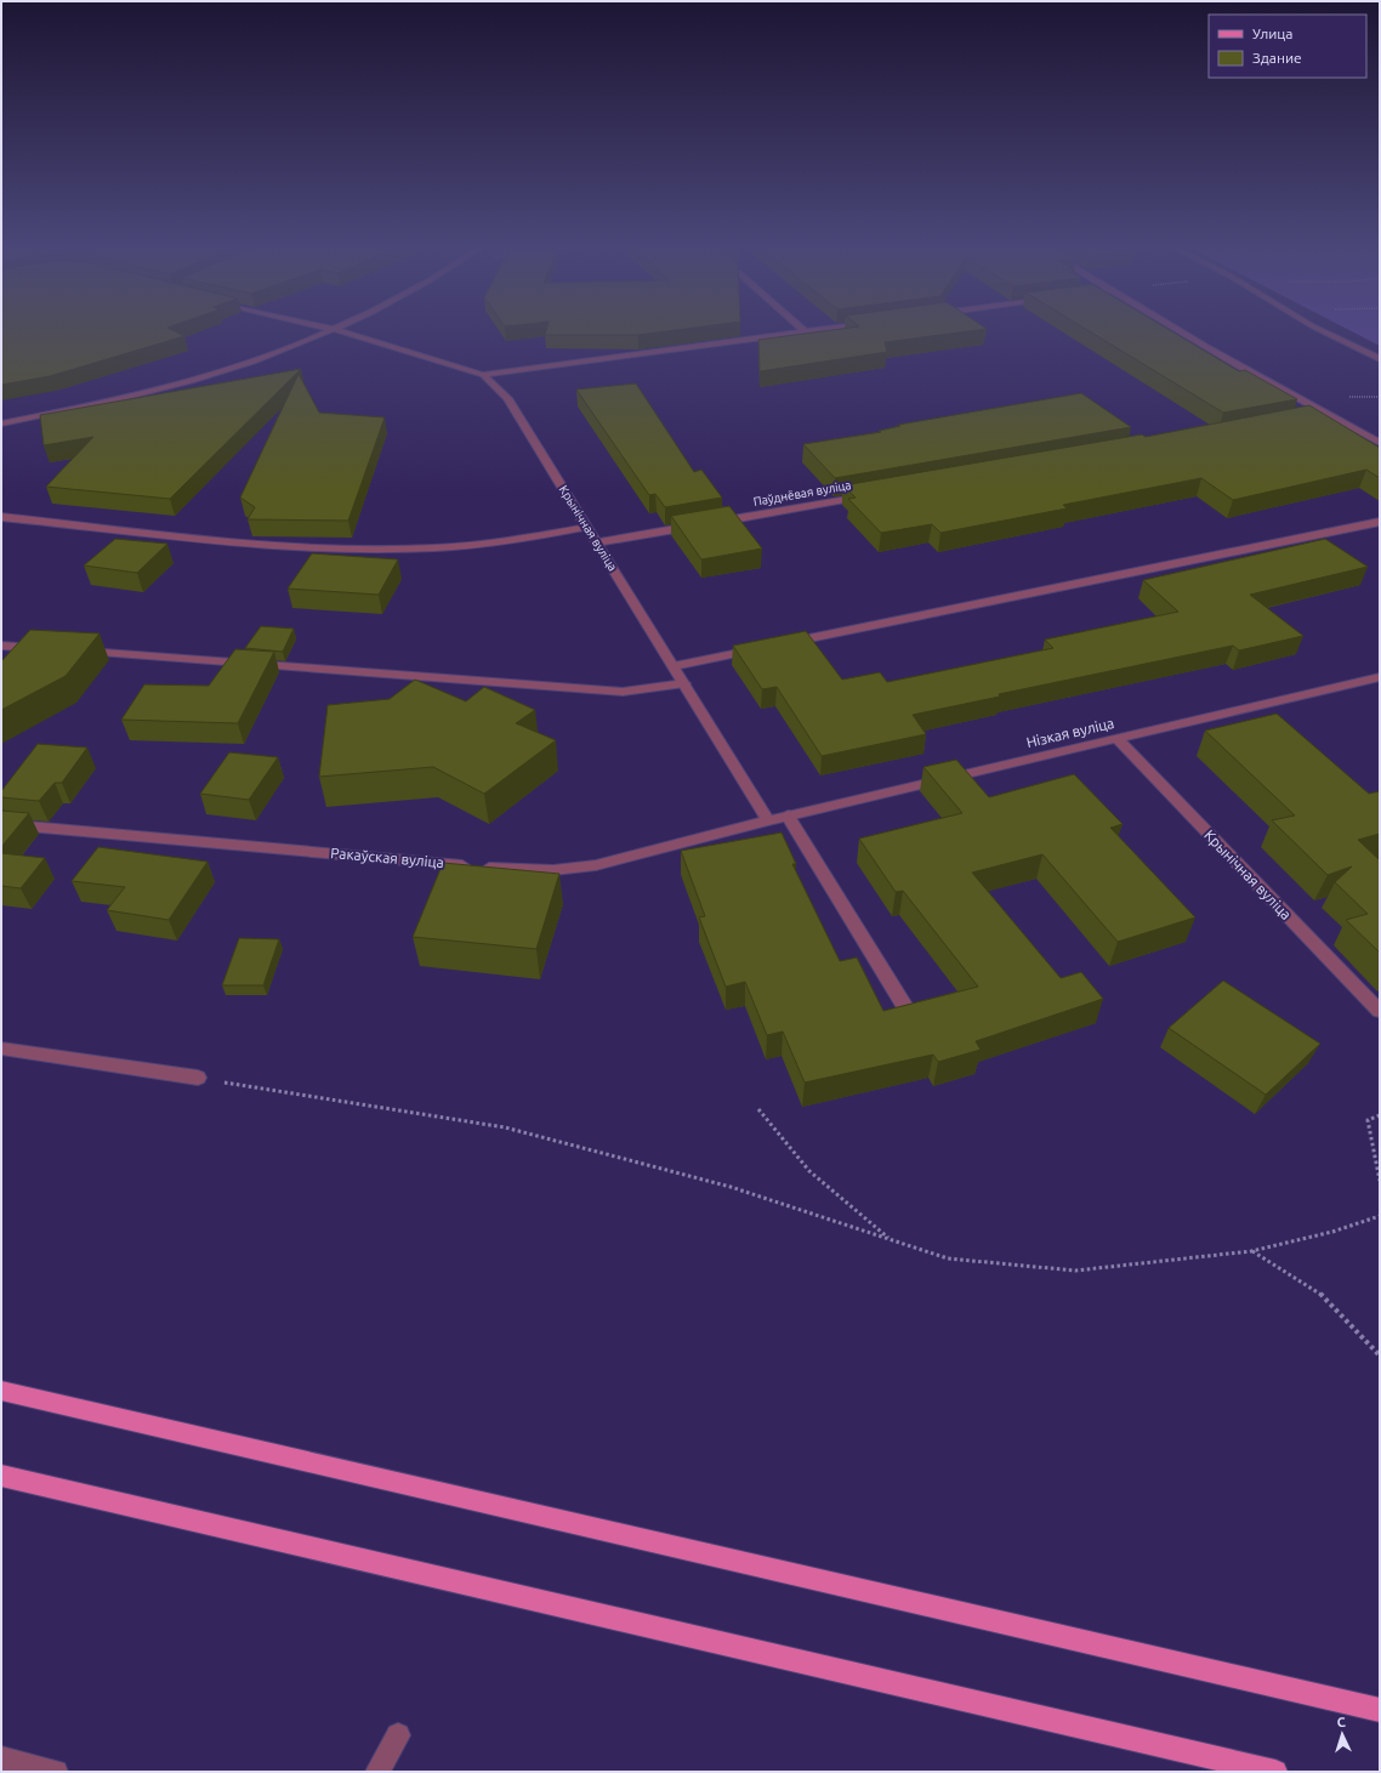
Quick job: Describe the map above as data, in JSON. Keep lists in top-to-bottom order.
{
  "streets": {
    "street": [
      "Паўднёвая вуліца",
      "Крынічная вуліца",
      "Нізкая вуліца",
      "Ракаўская вуліца"
    ]
  },
  "crossings": [
    ["Паўднёвая вуліца", "Крынічная вуліца"],
    ["Крынічная вуліца", "Нізкая вуліца"],
    ["Крынічная вуліца", "Ракаўская вуліца"],
    ["Нізкая вуліца", "Ракаўская вуліца"]
  ],
  "legend": ["Улица", "Здание"],
  "north": "top"
}
